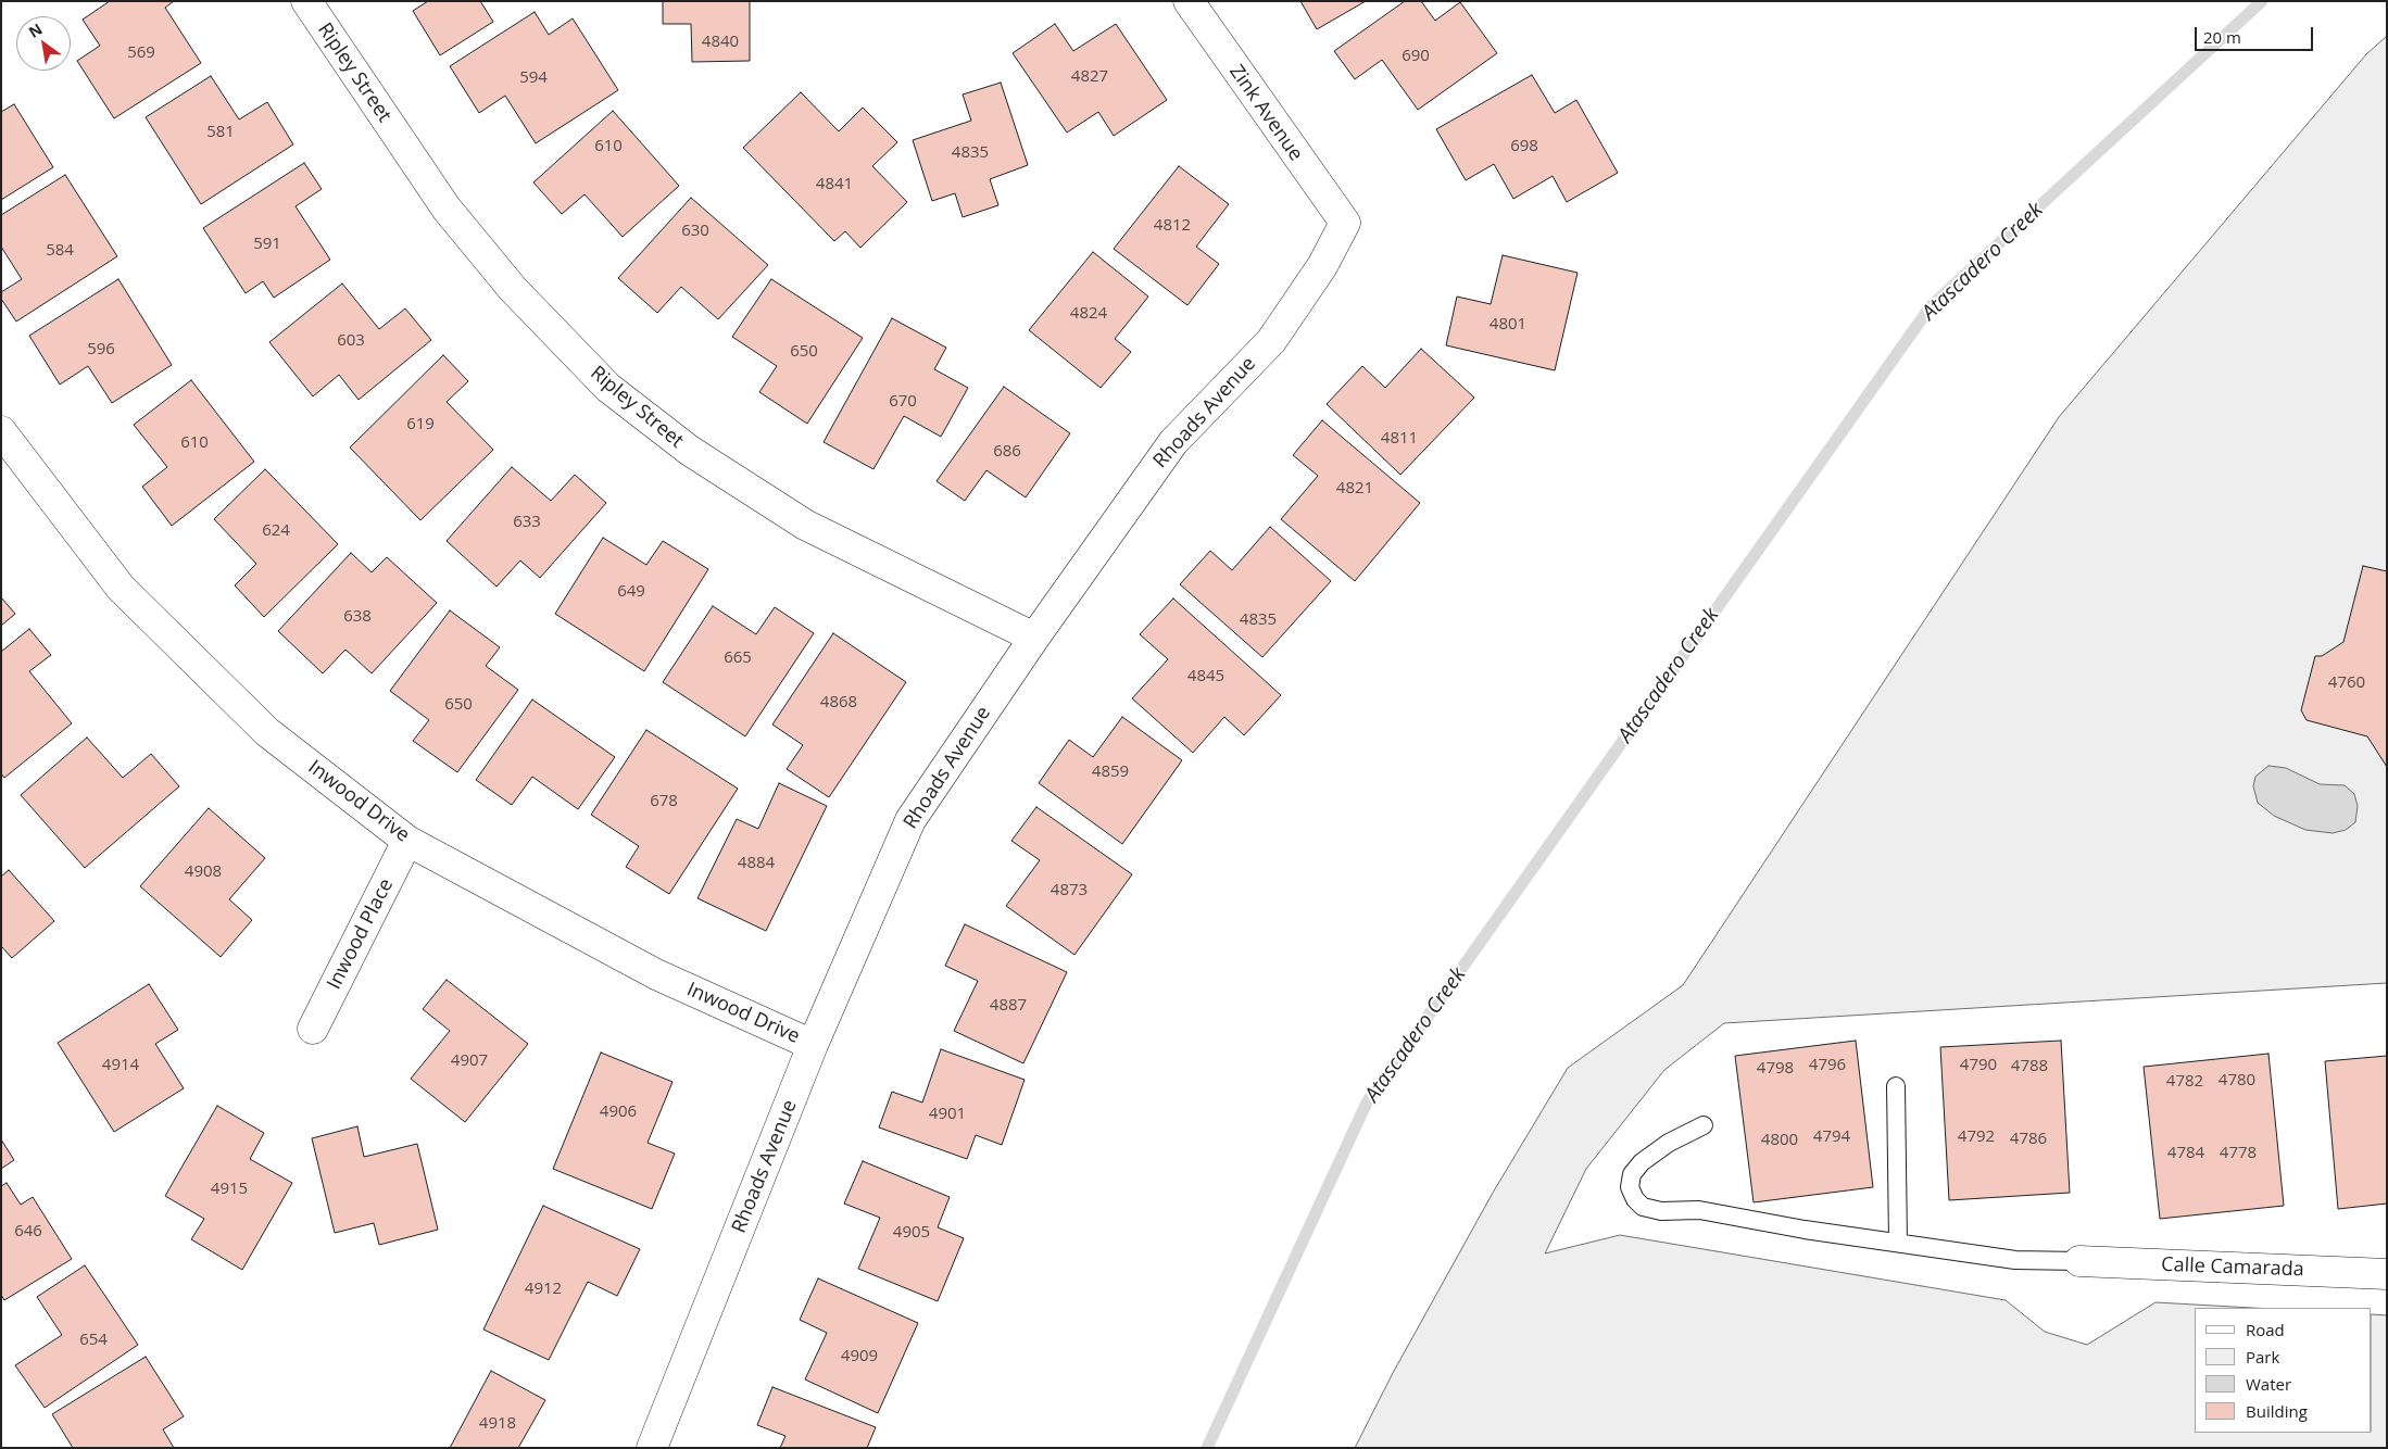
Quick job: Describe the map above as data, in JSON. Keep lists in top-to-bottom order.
{
  "streets": {
    "street": [
      "Ripley Street",
      "Zink Avenue",
      "Rhoads Avenue",
      "Inwood Drive",
      "Inwood Place",
      "Calle Camarada"
    ]
  },
  "crossings": [
    ["Ripley Street", "Rhoads Avenue"],
    ["Zink Avenue", "Rhoads Avenue"],
    ["Rhoads Avenue", "Inwood Drive"],
    ["Inwood Drive", "Inwood Place"]
  ],
  "water": ["Atascadero Creek"],
  "house_numbers": [
    "4840",
    "569",
    "690",
    "4827",
    "594",
    "581",
    "610",
    "698",
    "4835",
    "4841",
    "4812",
    "630",
    "591",
    "584",
    "4824",
    "4801",
    "603",
    "596",
    "650",
    "670",
    "619",
    "4811",
    "610",
    "686",
    "4821",
    "633",
    "624",
    "649",
    "638",
    "4835",
    "665",
    "4845",
    "4760",
    "4868",
    "650",
    "4859",
    "678",
    "4884",
    "4908",
    "4873",
    "4887",
    "4907",
    "4914",
    "4796",
    "4790",
    "4788",
    "4798",
    "4780",
    "4782",
    "4906",
    "4901",
    "4794",
    "4792",
    "4786",
    "4800",
    "4784",
    "4778",
    "4915",
    "646",
    "4905",
    "4912",
    "654",
    "4909",
    "4918"
  ],
  "legend": [
    "Road",
    "Park",
    "Water",
    "Building"
  ],
  "scale_bar": "20 m",
  "north": "top left"
}
